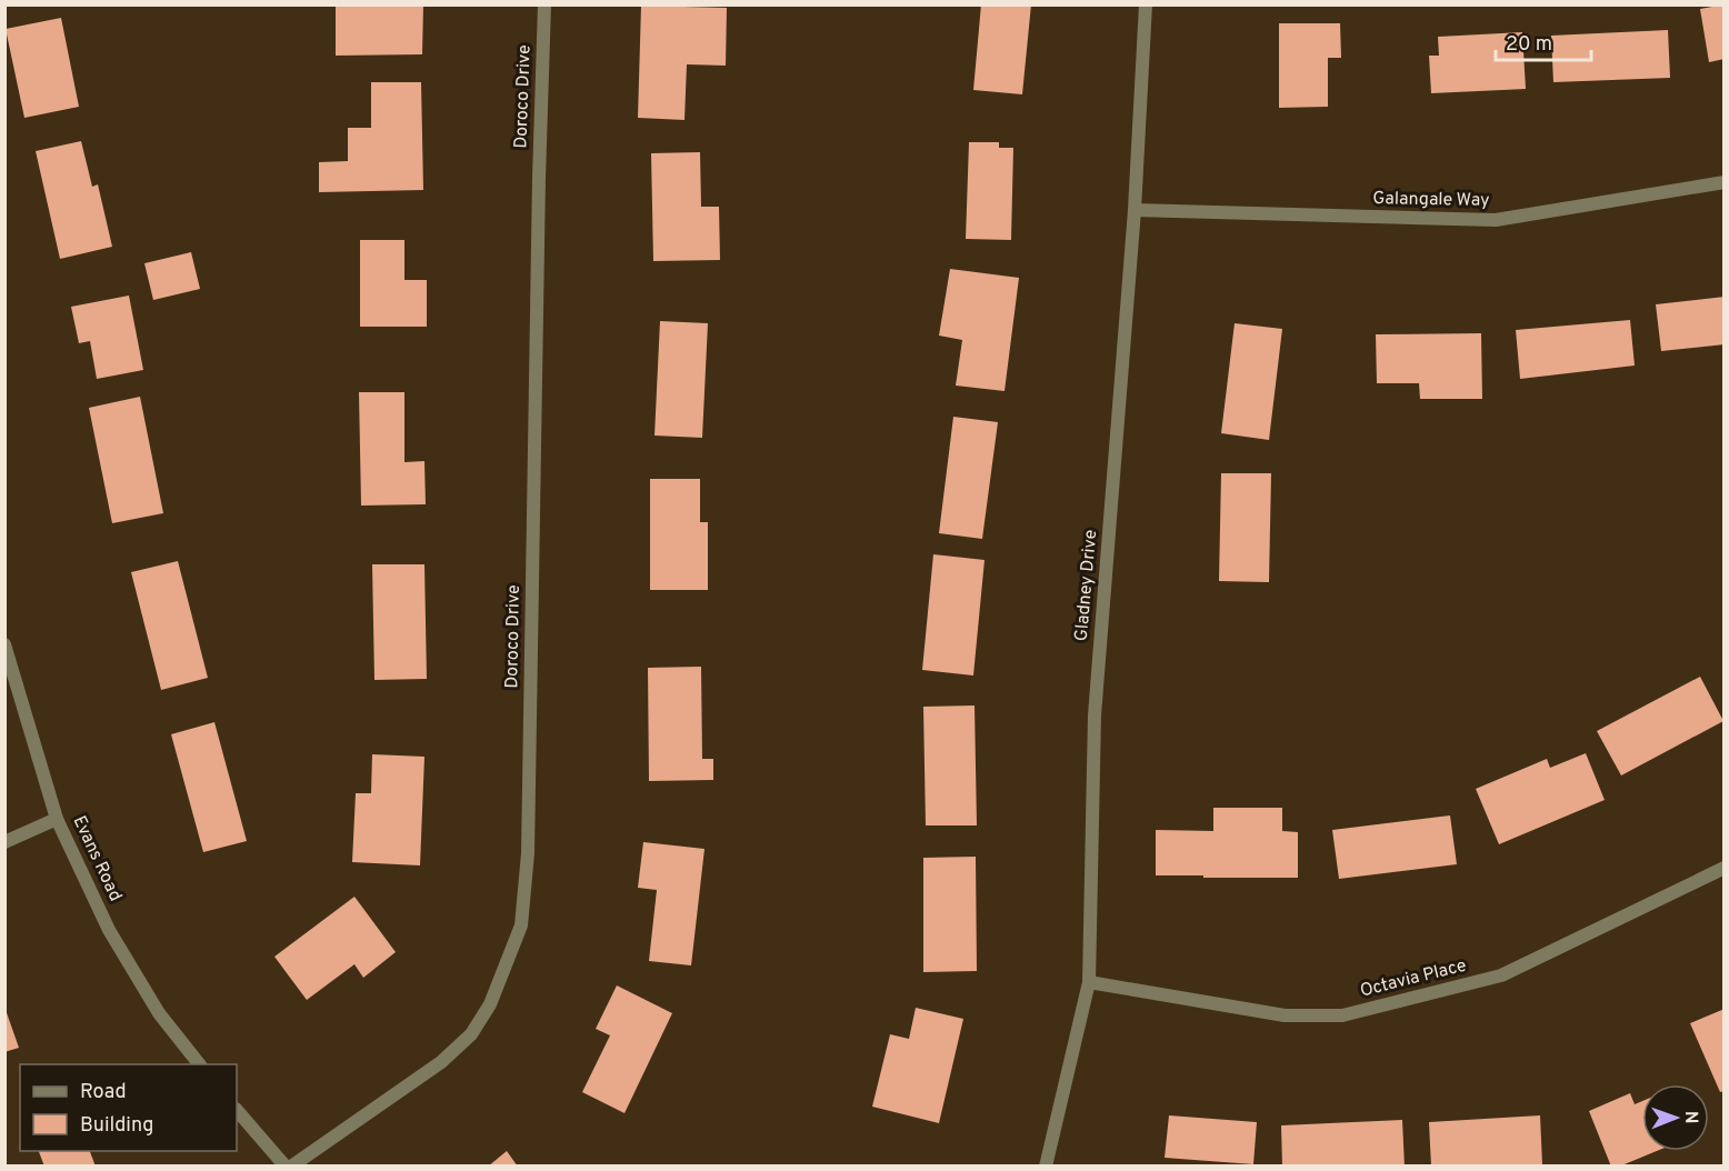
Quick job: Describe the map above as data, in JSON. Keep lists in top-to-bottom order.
{
  "streets": {
    "street": [
      "Doroco Drive",
      "Galangale Way",
      "Gladney Drive",
      "Evans Road",
      "Octavia Place"
    ]
  },
  "crossings": [
    ["Galangale Way", "Gladney Drive"],
    ["Gladney Drive", "Octavia Place"]
  ],
  "legend": ["Road", "Building"],
  "scale_bar": "20 m",
  "north": "right"
}
